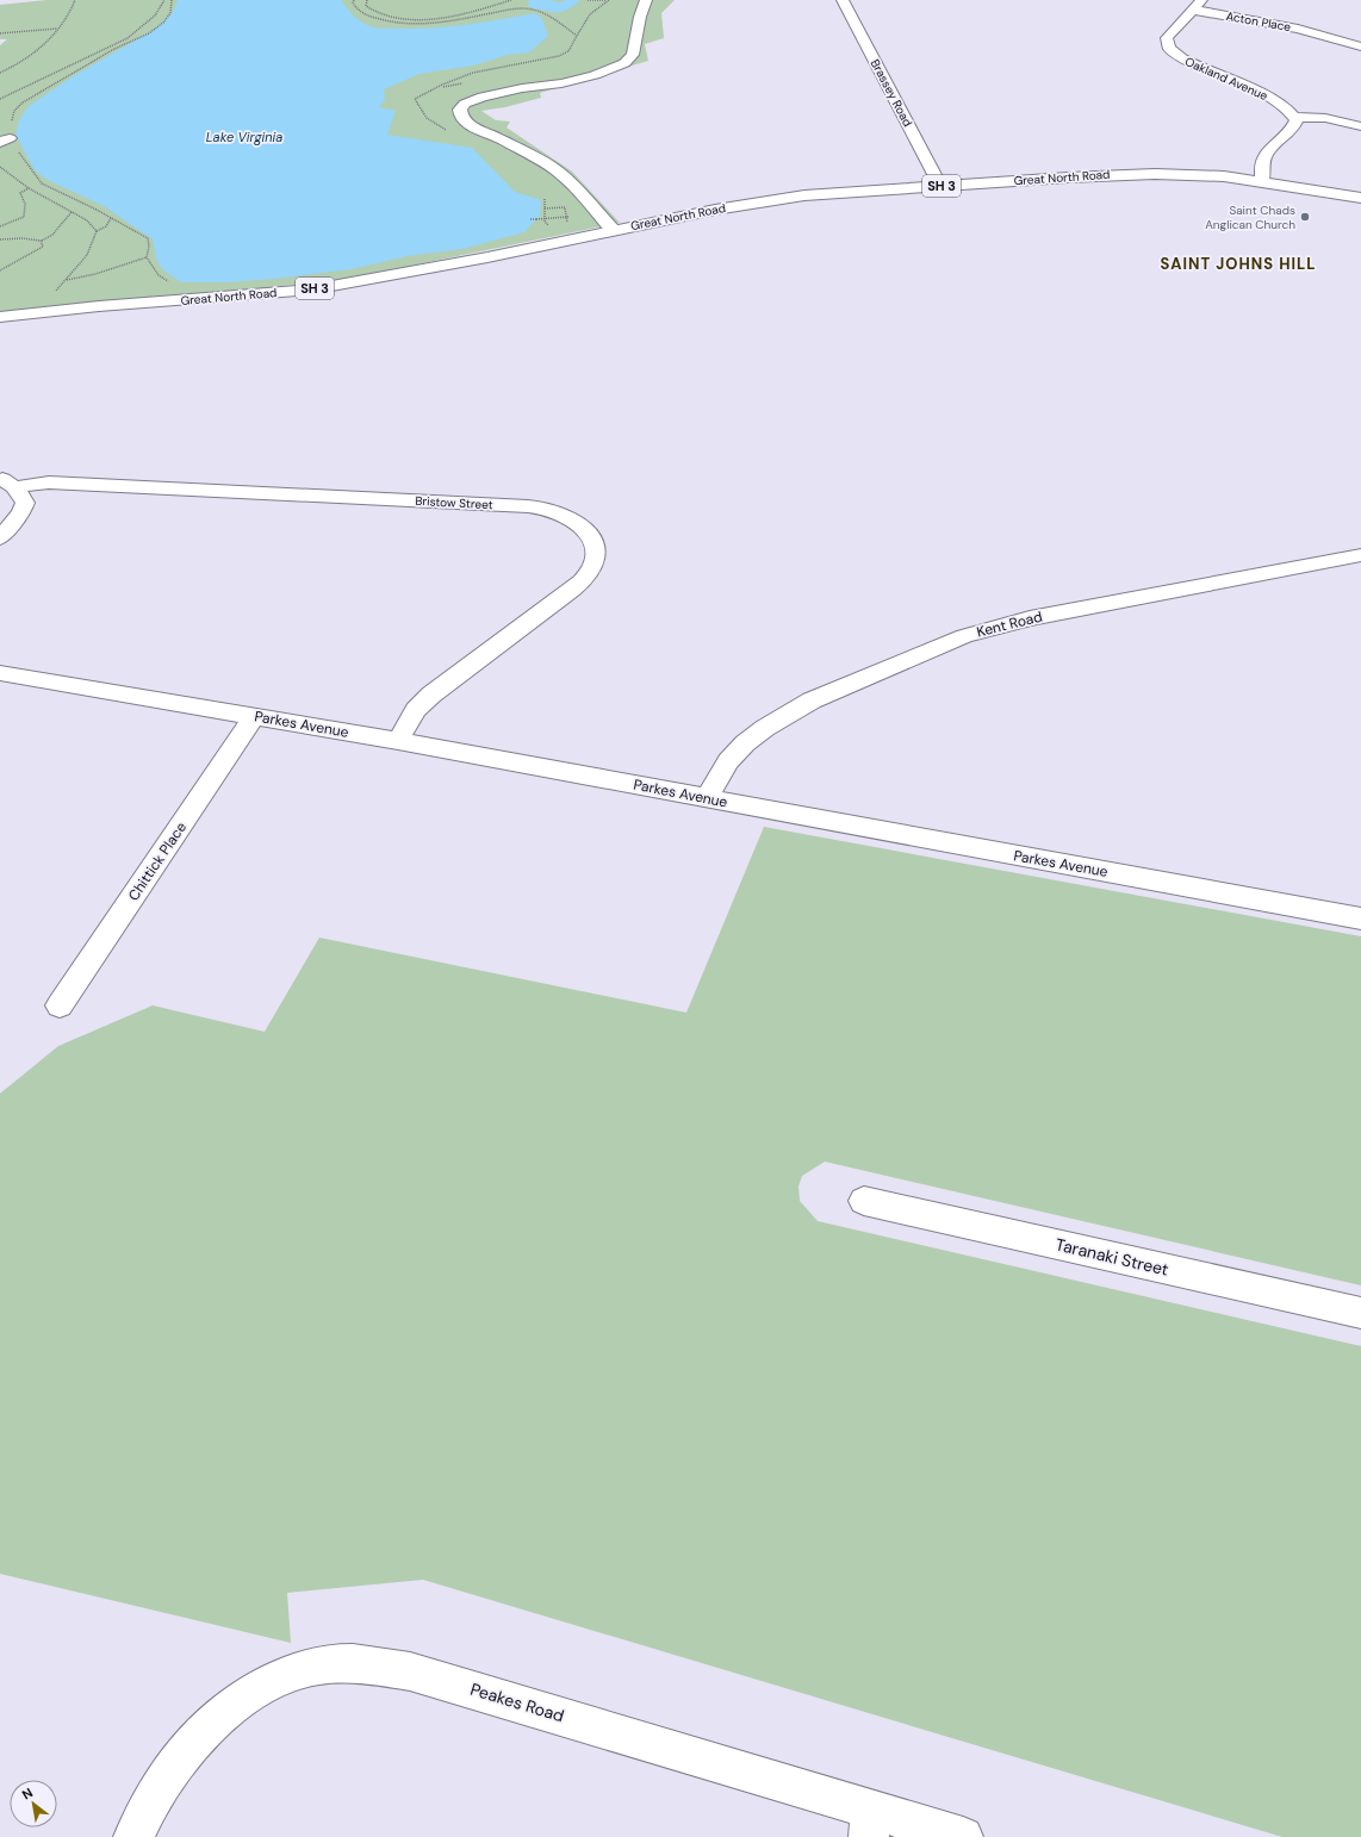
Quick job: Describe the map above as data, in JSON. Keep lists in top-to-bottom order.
{
  "streets": {
    "main road": [
      "Acton Place",
      "Oakland Avenue",
      "Brassey Road",
      "Great North Road",
      "SH 3",
      "Bristow Street",
      "Kent Road",
      "Parkes Avenue",
      "Chittick Place",
      "Taranaki Street",
      "Peakes Road"
    ]
  },
  "crossings": [
    ["Acton Place", "Oakland Avenue"],
    ["Brassey Road", "Great North Road"],
    ["Bristow Street", "Parkes Avenue"],
    ["Kent Road", "Parkes Avenue"],
    ["Parkes Avenue", "Chittick Place"]
  ],
  "districts": ["SAINT JOHNS HILL"],
  "water": ["Lake Virginia"],
  "places": ["Saint Chads Anglican Church"],
  "north": "top left"
}
